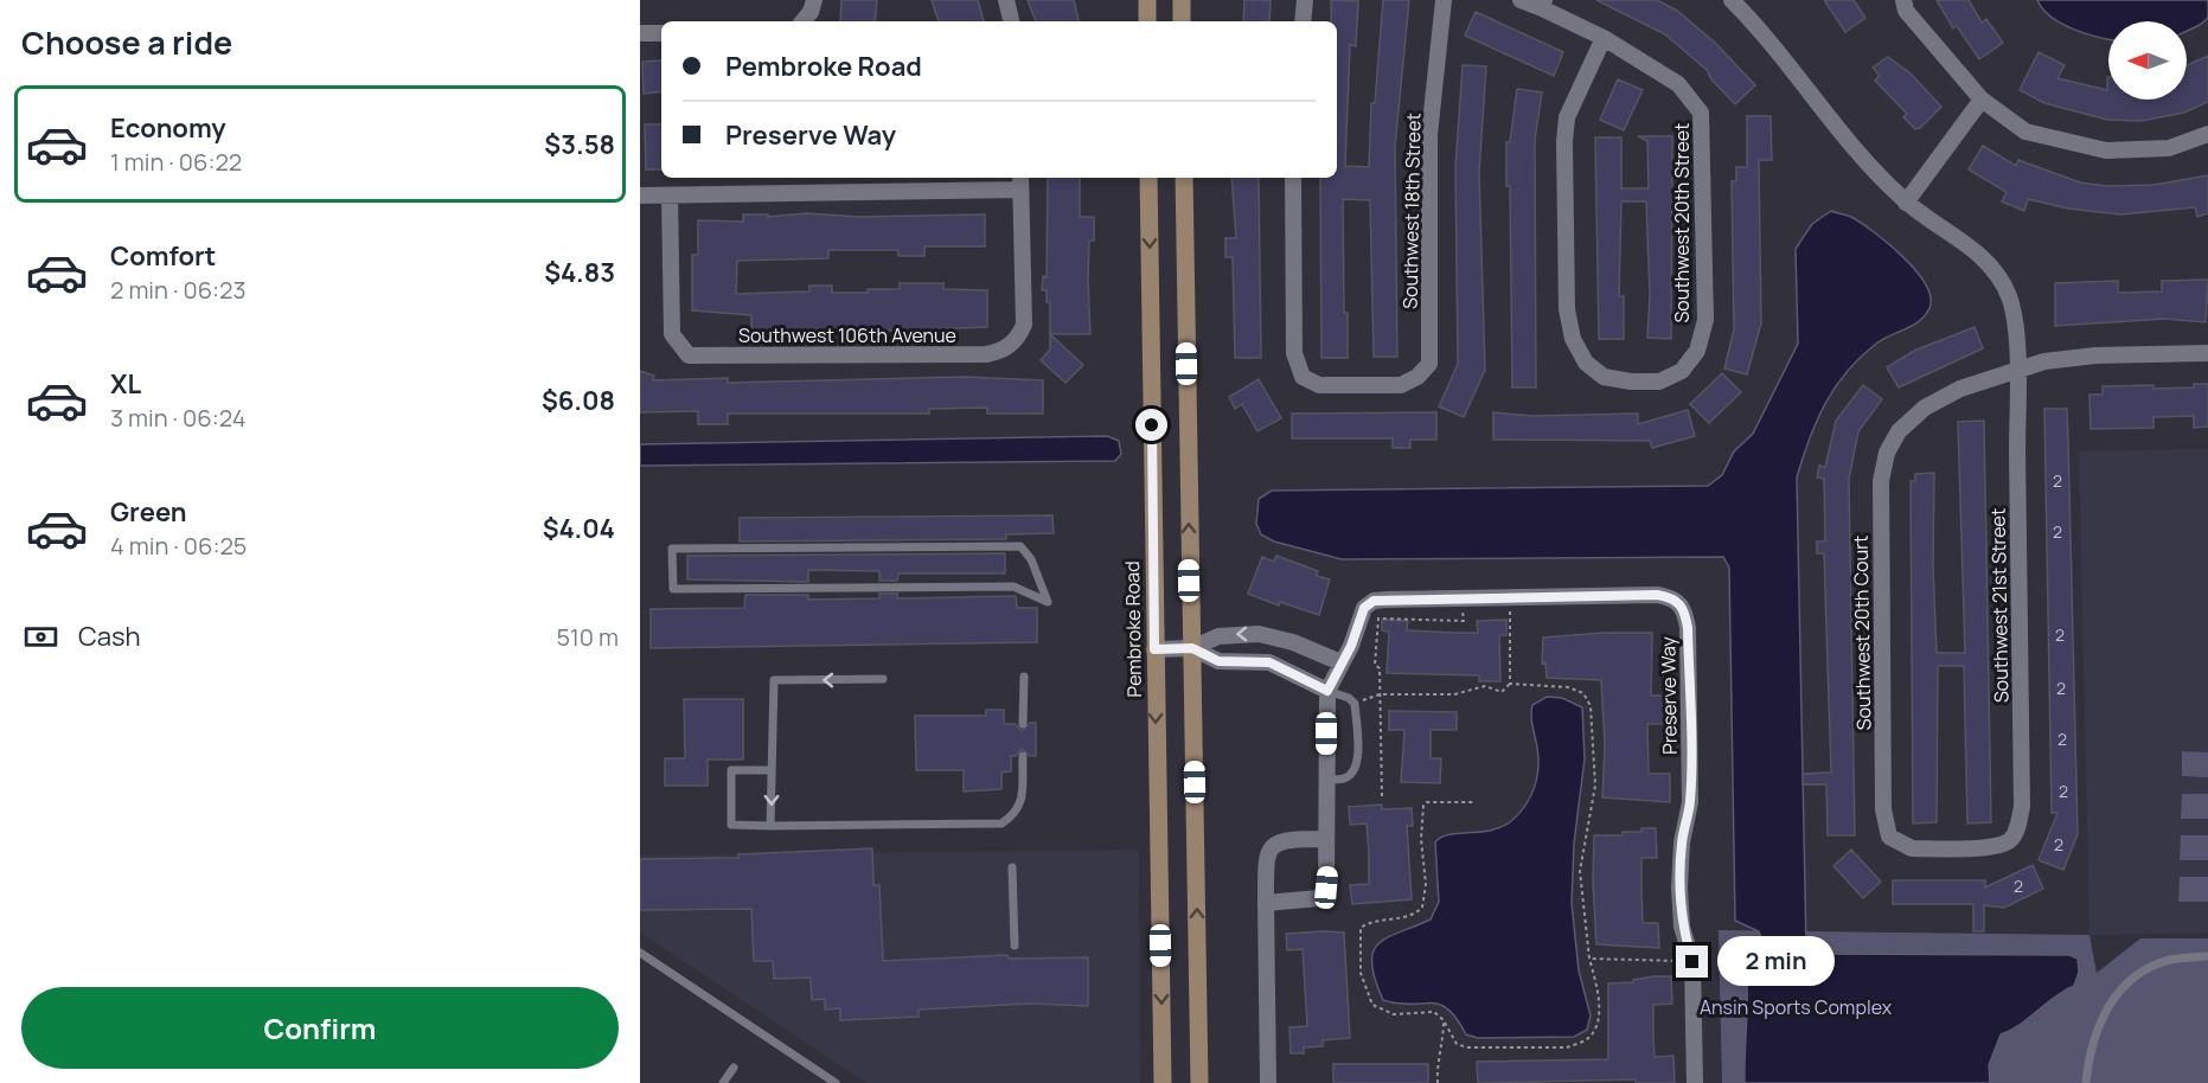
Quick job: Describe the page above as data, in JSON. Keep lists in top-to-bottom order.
{
  "streets": {
    "main road": ["Pembroke Road"],
    "street": [
      "Southwest 18th Street",
      "Southwest 20th Street",
      "Southwest 106th Avenue",
      "Southwest 21st Street",
      "Southwest 20th Court",
      "Preserve Way"
    ]
  },
  "crossings": [
    ["Southwest 21st Street", "Southwest 20th Court"]
  ],
  "parks": ["Ansin Sports Complex"],
  "house_numbers": [
    "2",
    "2",
    "2",
    "2",
    "2",
    "2",
    "2",
    "2"
  ],
  "north": "left",
  "page": {
    "heading": "Choose a ride",
    "banner": ["Pembroke Road", "Preserve Way"],
    "list": [
      {
        "name": "Economy",
        "note": "1 min · 06:22",
        "value": "$3.58"
      },
      {
        "name": "Comfort",
        "note": "2 min · 06:23",
        "value": "$4.83"
      },
      {
        "name": "XL",
        "note": "3 min · 06:24",
        "value": "$6.08"
      },
      {
        "name": "Green",
        "note": "4 min · 06:25",
        "value": "$4.04"
      }
    ],
    "pay": ["Cash", "510 m"],
    "bubble": "2 min",
    "buttons": "Confirm"
  }
}
